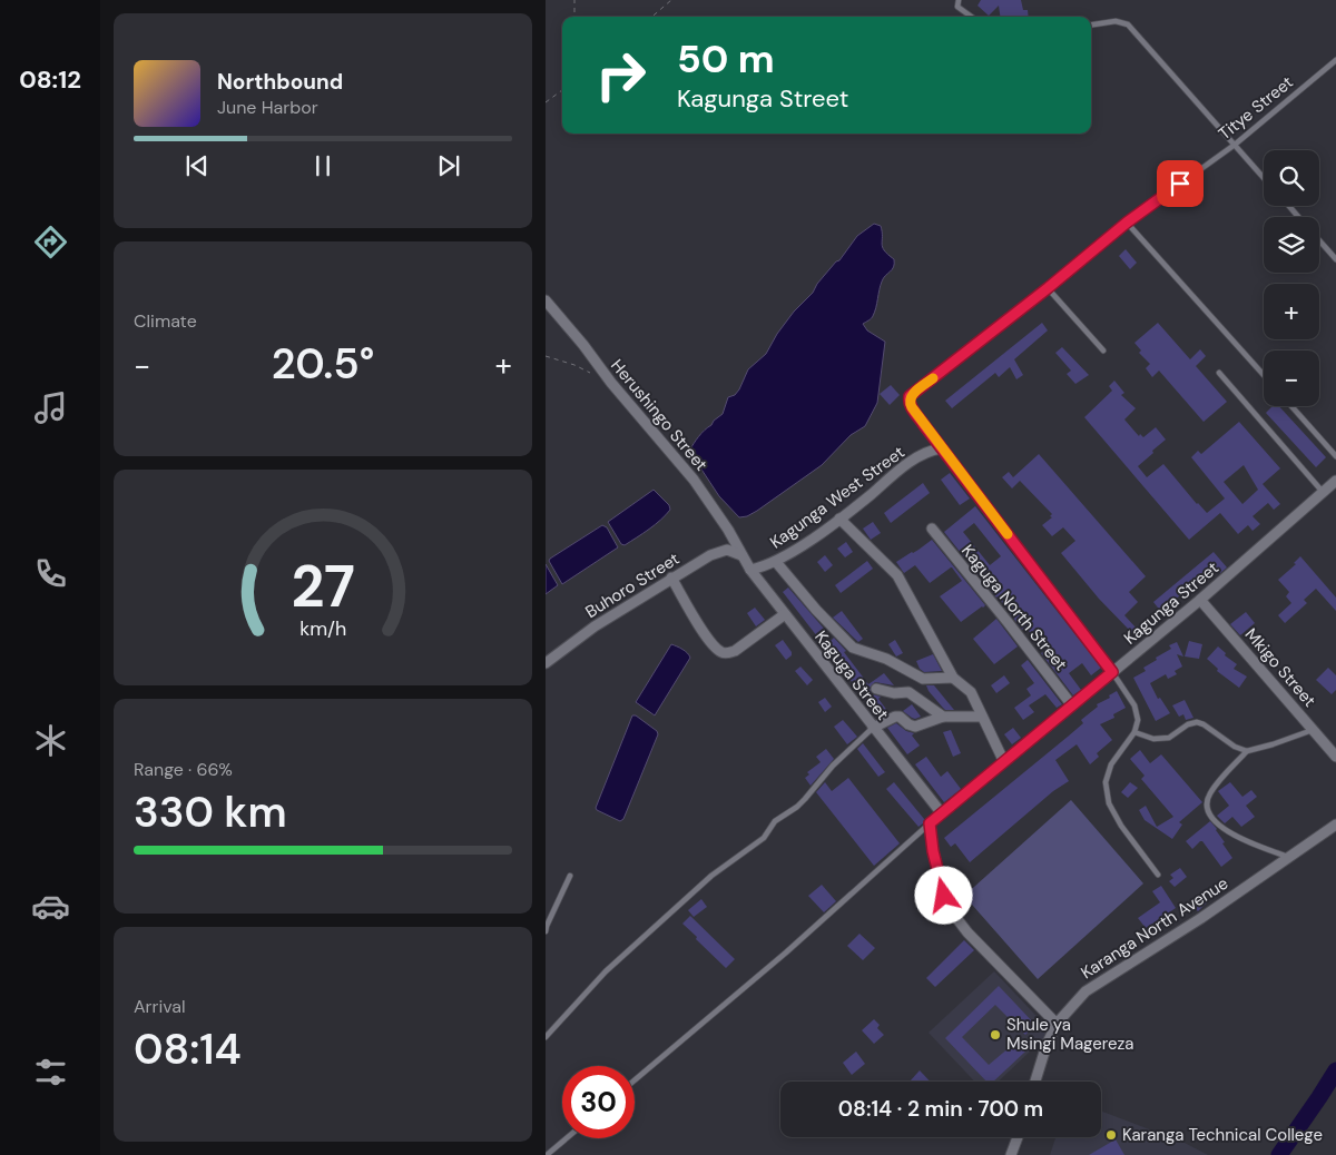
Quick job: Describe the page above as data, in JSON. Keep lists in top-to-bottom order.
{
  "streets": {
    "street": [
      "Herushingo Street",
      "Kagunga West Street",
      "Buhoro Street",
      "Kagunga Street",
      "Kaguga North Street",
      "Mkigo Street",
      "Kaguga Street",
      "Karanga North Avenue"
    ],
    "lane": ["Titye Street"]
  },
  "crossings": [
    ["Titye Street", "Kagunga West Street"],
    ["Titye Street", "Kagunga Street"],
    ["Herushingo Street", "Buhoro Street"],
    ["Herushingo Street", "Kaguga Street"],
    ["Kagunga West Street", "Kaguga Street"],
    ["Buhoro Street", "Kaguga Street"],
    ["Kagunga Street", "Kaguga North Street"],
    ["Kagunga Street", "Mkigo Street"],
    ["Kagunga Street", "Kaguga Street"]
  ],
  "places": ["Shule ya Msingi Magereza", "Karanga Technical College"],
  "page": {
    "tabs": "08:12",
    "turn": ["50 m", "Kagunga Street"],
    "song": ["Northbound", "June Harbor"],
    "map_buttons": ["+", "−"],
    "tile": [
      "Climate",
      ["Range · 66%", "330 km"],
      ["Arrival", "08:14"]
    ],
    "heat": ["−", "20.5°", "+"],
    "limit": "30",
    "trip": "08:14 · 2 min · 700 m",
    "gauge": ["27", "km/h"]
  }
}
